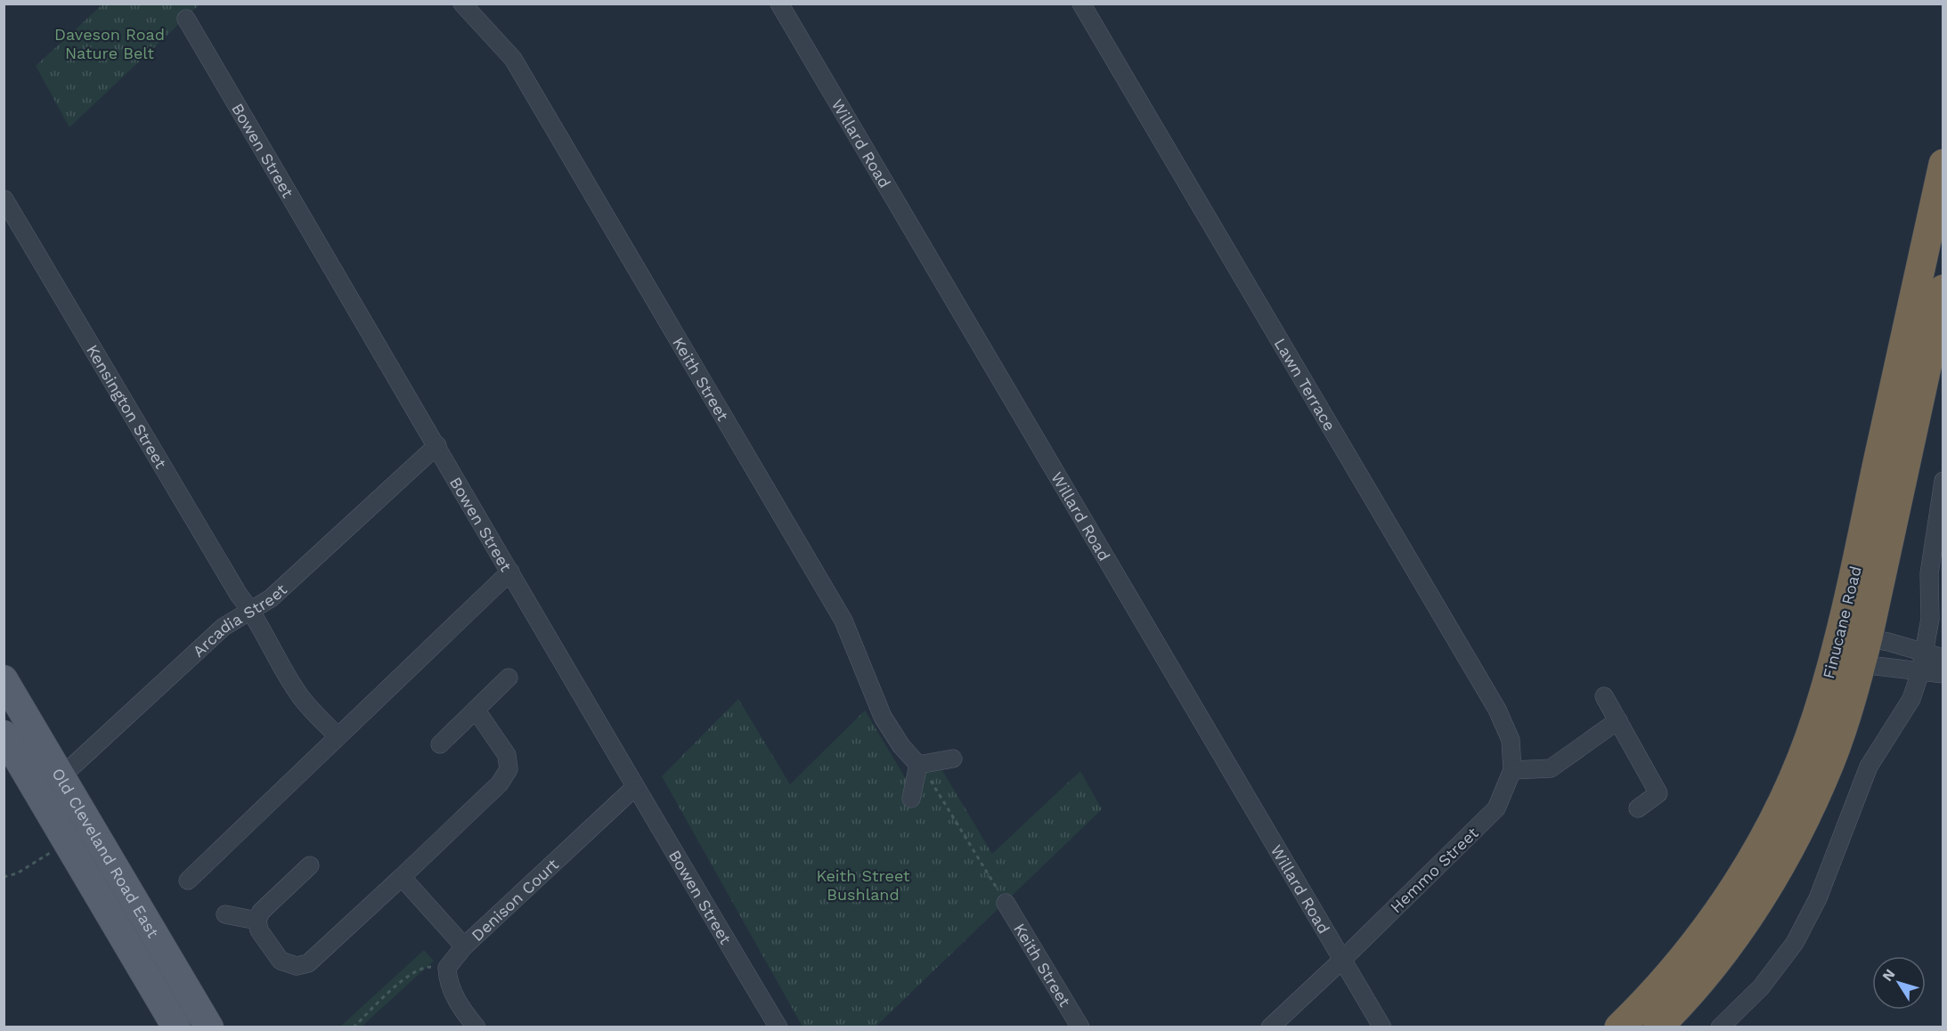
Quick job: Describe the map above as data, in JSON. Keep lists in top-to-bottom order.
{
  "streets": {
    "highway": ["Finucane Road"],
    "main road": ["Old Cleveland Road East"],
    "street": [
      "Willard Road",
      "Bowen Street",
      "Keith Street",
      "Lawn Terrace",
      "Kensington Street",
      "Arcadia Street",
      "Hemmo Street",
      "Denison Court"
    ]
  },
  "crossings": [
    ["Willard Road", "Hemmo Street"],
    ["Bowen Street", "Arcadia Street"],
    ["Bowen Street", "Denison Court"],
    ["Lawn Terrace", "Hemmo Street"],
    ["Kensington Street", "Arcadia Street"],
    ["Arcadia Street", "Old Cleveland Road East"]
  ],
  "parks": ["Daveson Road Nature Belt", "Keith Street Bushland"],
  "north": "top left"
}
